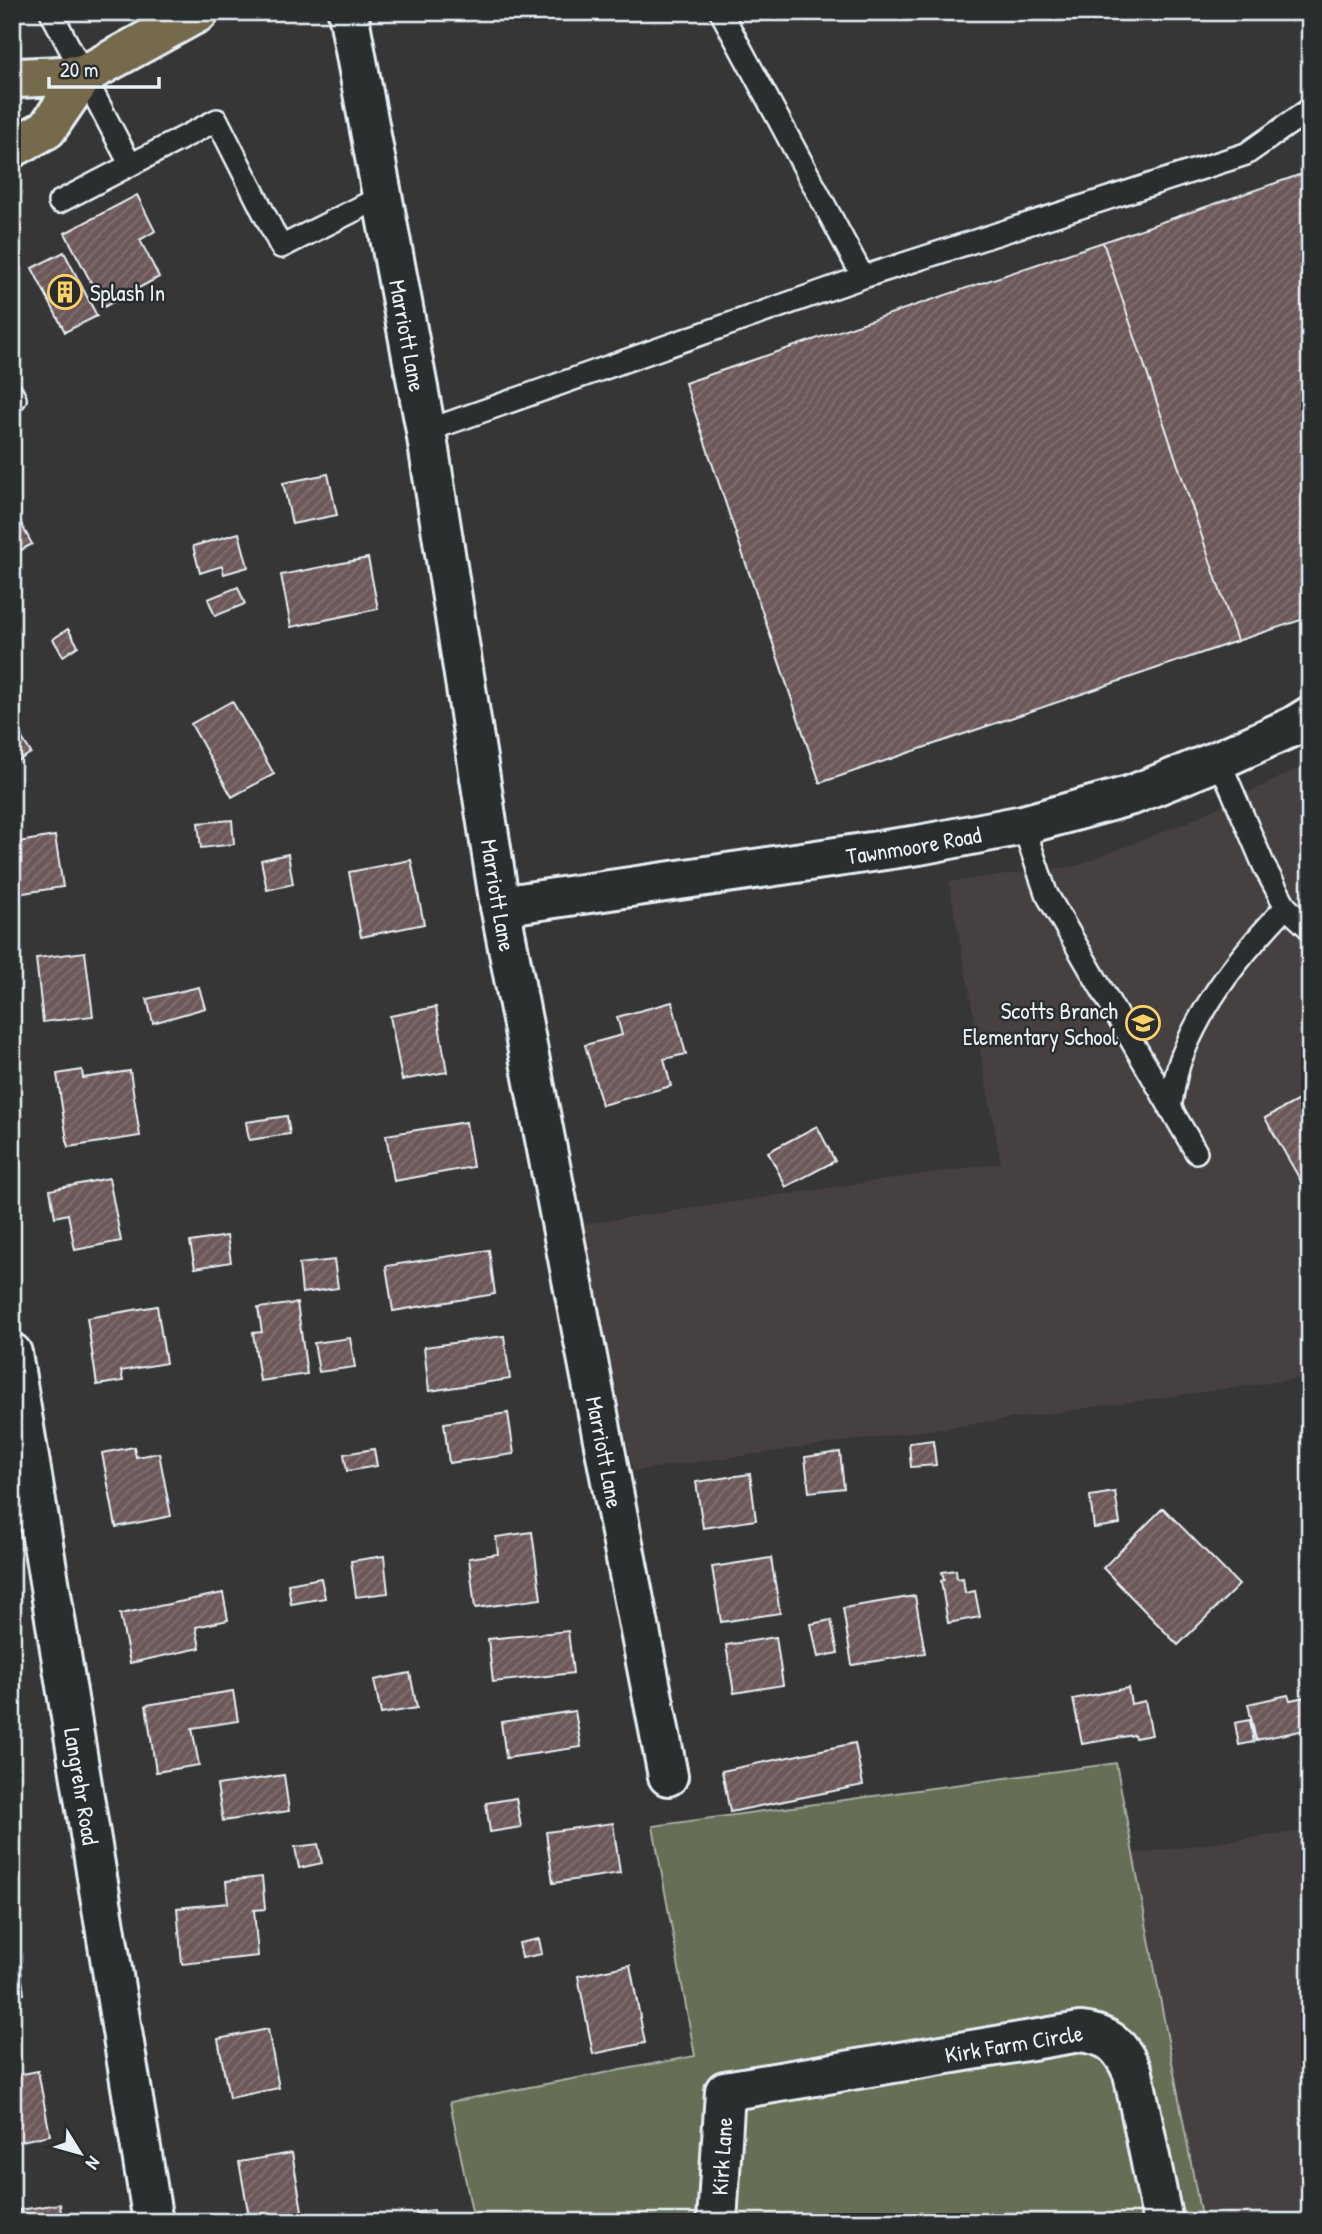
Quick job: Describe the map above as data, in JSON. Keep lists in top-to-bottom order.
{
  "streets": {
    "street": [
      "Marriott Lane",
      "Tawnmoore Road",
      "Langrehr Road",
      "Kirk Farm Circle",
      "Kirk Lane"
    ]
  },
  "crossings": [
    ["Marriott Lane", "Tawnmoore Road"],
    ["Kirk Farm Circle", "Kirk Lane"]
  ],
  "places": {
    "building": ["Splash In"],
    "school or university": ["Scotts Branch Elementary School"]
  },
  "scale_bar": "20 m",
  "north": "bottom right"
}
